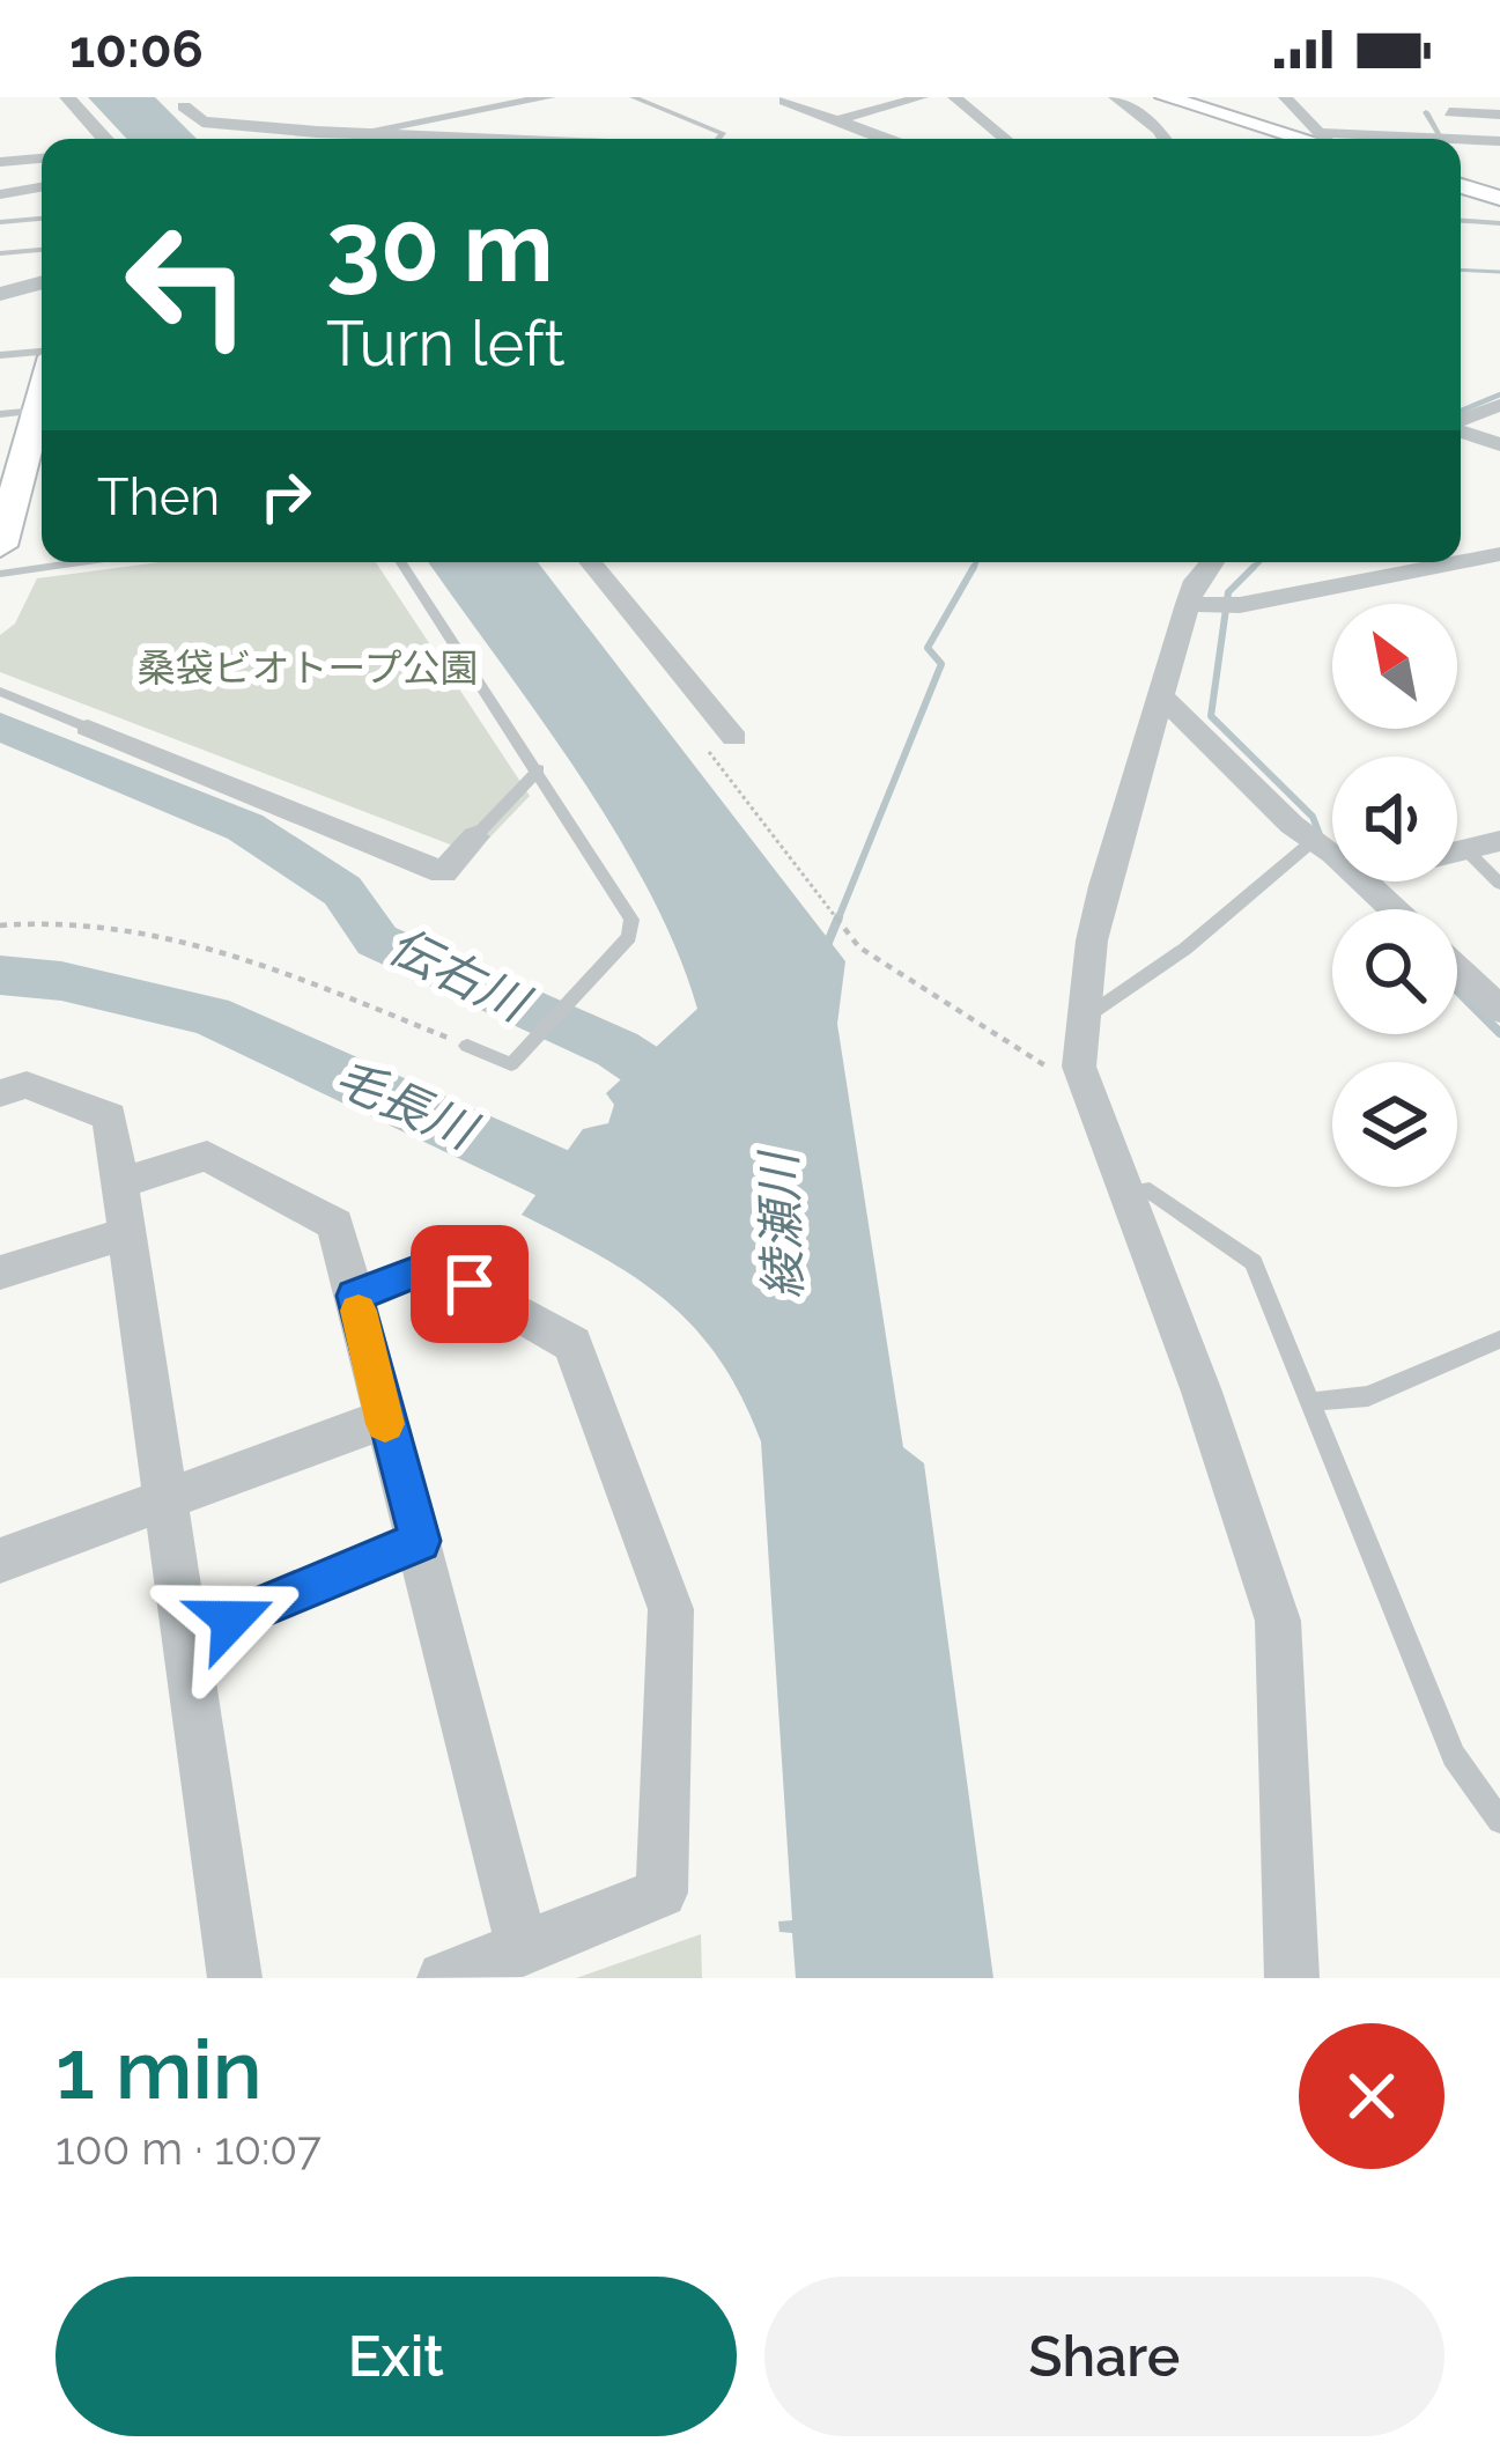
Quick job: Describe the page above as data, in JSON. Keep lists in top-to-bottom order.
{
  "water": ["伝右川", "毛長川", "綾瀬川"],
  "parks": ["桑袋ビオトープ公園"],
  "north": "top left",
  "page": {
    "status": "10:06",
    "turn": ["30 m", "Turn left"],
    "then": "Then",
    "heading": ["1 min", "100 m · 10:07"],
    "buttons": ["Exit", "Share"]
  }
}
